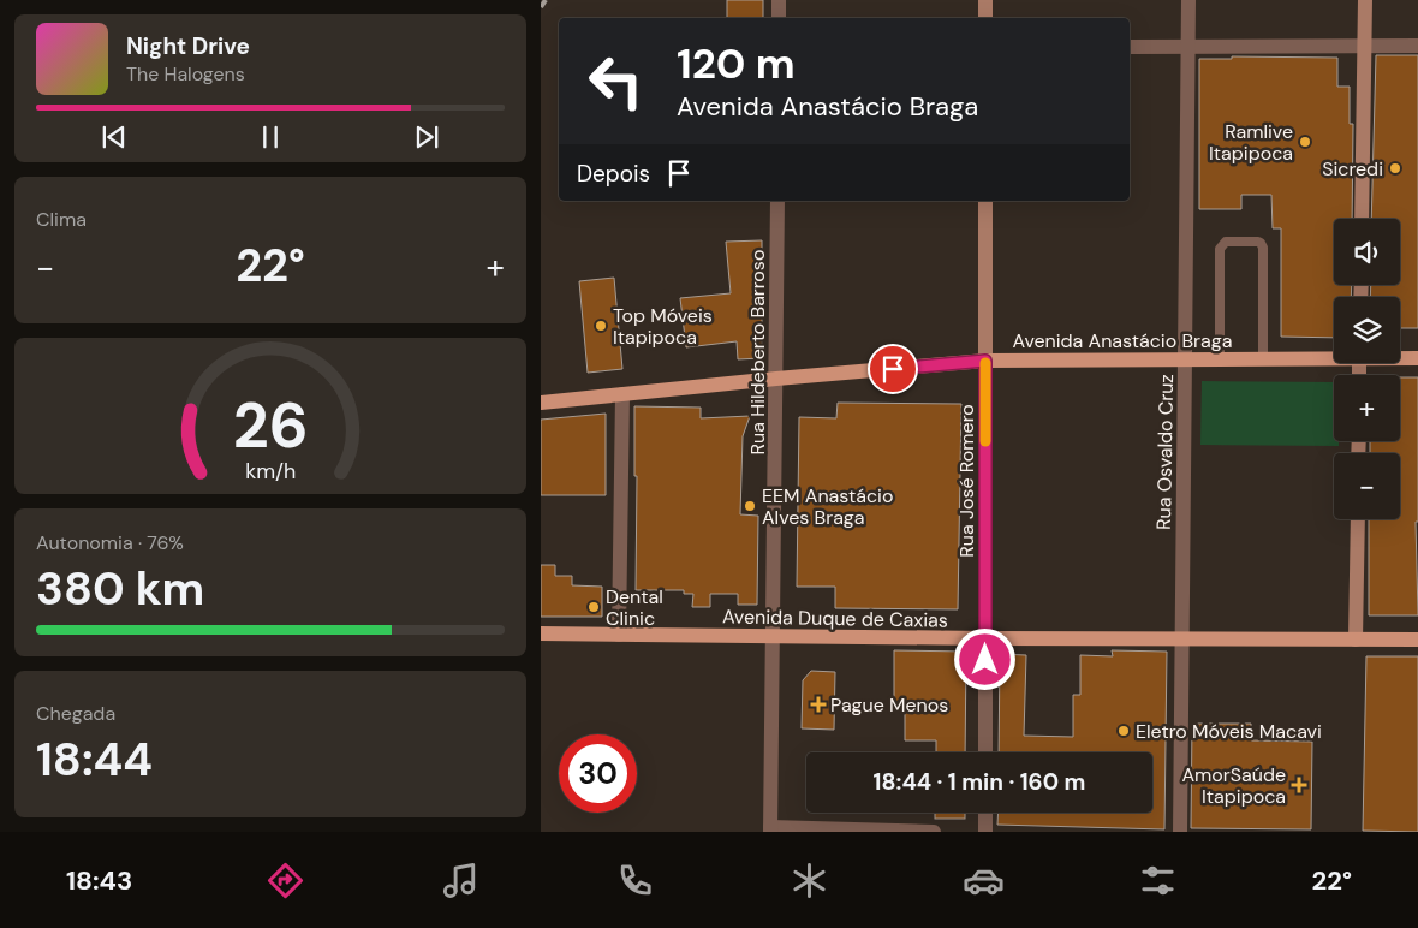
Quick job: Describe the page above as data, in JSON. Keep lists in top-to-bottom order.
{
  "streets": {
    "main road": ["Avenida Anastácio Braga", "Avenida Duque de Caxias"],
    "street": ["Rua Hildeberto Barroso", "Rua Osvaldo Cruz", "Rua José Romero"]
  },
  "crossings": [
    ["Avenida Anastácio Braga", "Rua Hildeberto Barroso"],
    ["Avenida Anastácio Braga", "Rua Osvaldo Cruz"],
    ["Avenida Anastácio Braga", "Rua José Romero"],
    ["Rua Hildeberto Barroso", "Avenida Duque de Caxias"],
    ["Rua Osvaldo Cruz", "Avenida Duque de Caxias"],
    ["Rua José Romero", "Avenida Duque de Caxias"]
  ],
  "places": {
    "other": [
      "Ramlive Itapipoca",
      "Sicredi",
      "Top Móveis Itapipoca",
      "EEM Anastácio Alves Braga",
      "Dental Clinic",
      "Eletro Móveis Macavi"
    ],
    "health": ["Pague Menos", "AmorSaúde Itapipoca"]
  },
  "page": {
    "turn": ["120 m", "Avenida Anastácio Braga"],
    "song": ["Night Drive", "The Halogens"],
    "then": "Depois",
    "tile": [
      "Clima",
      ["Autonomia · 76%", "380 km"],
      ["Chegada", "18:44"]
    ],
    "map_buttons": ["+", "−"],
    "heat": ["−", "22°", "+"],
    "limit": "30",
    "trip": "18:44 · 1 min · 160 m",
    "tabs": ["18:43", "22°"],
    "gauge": ["26", "km/h"]
  }
}
